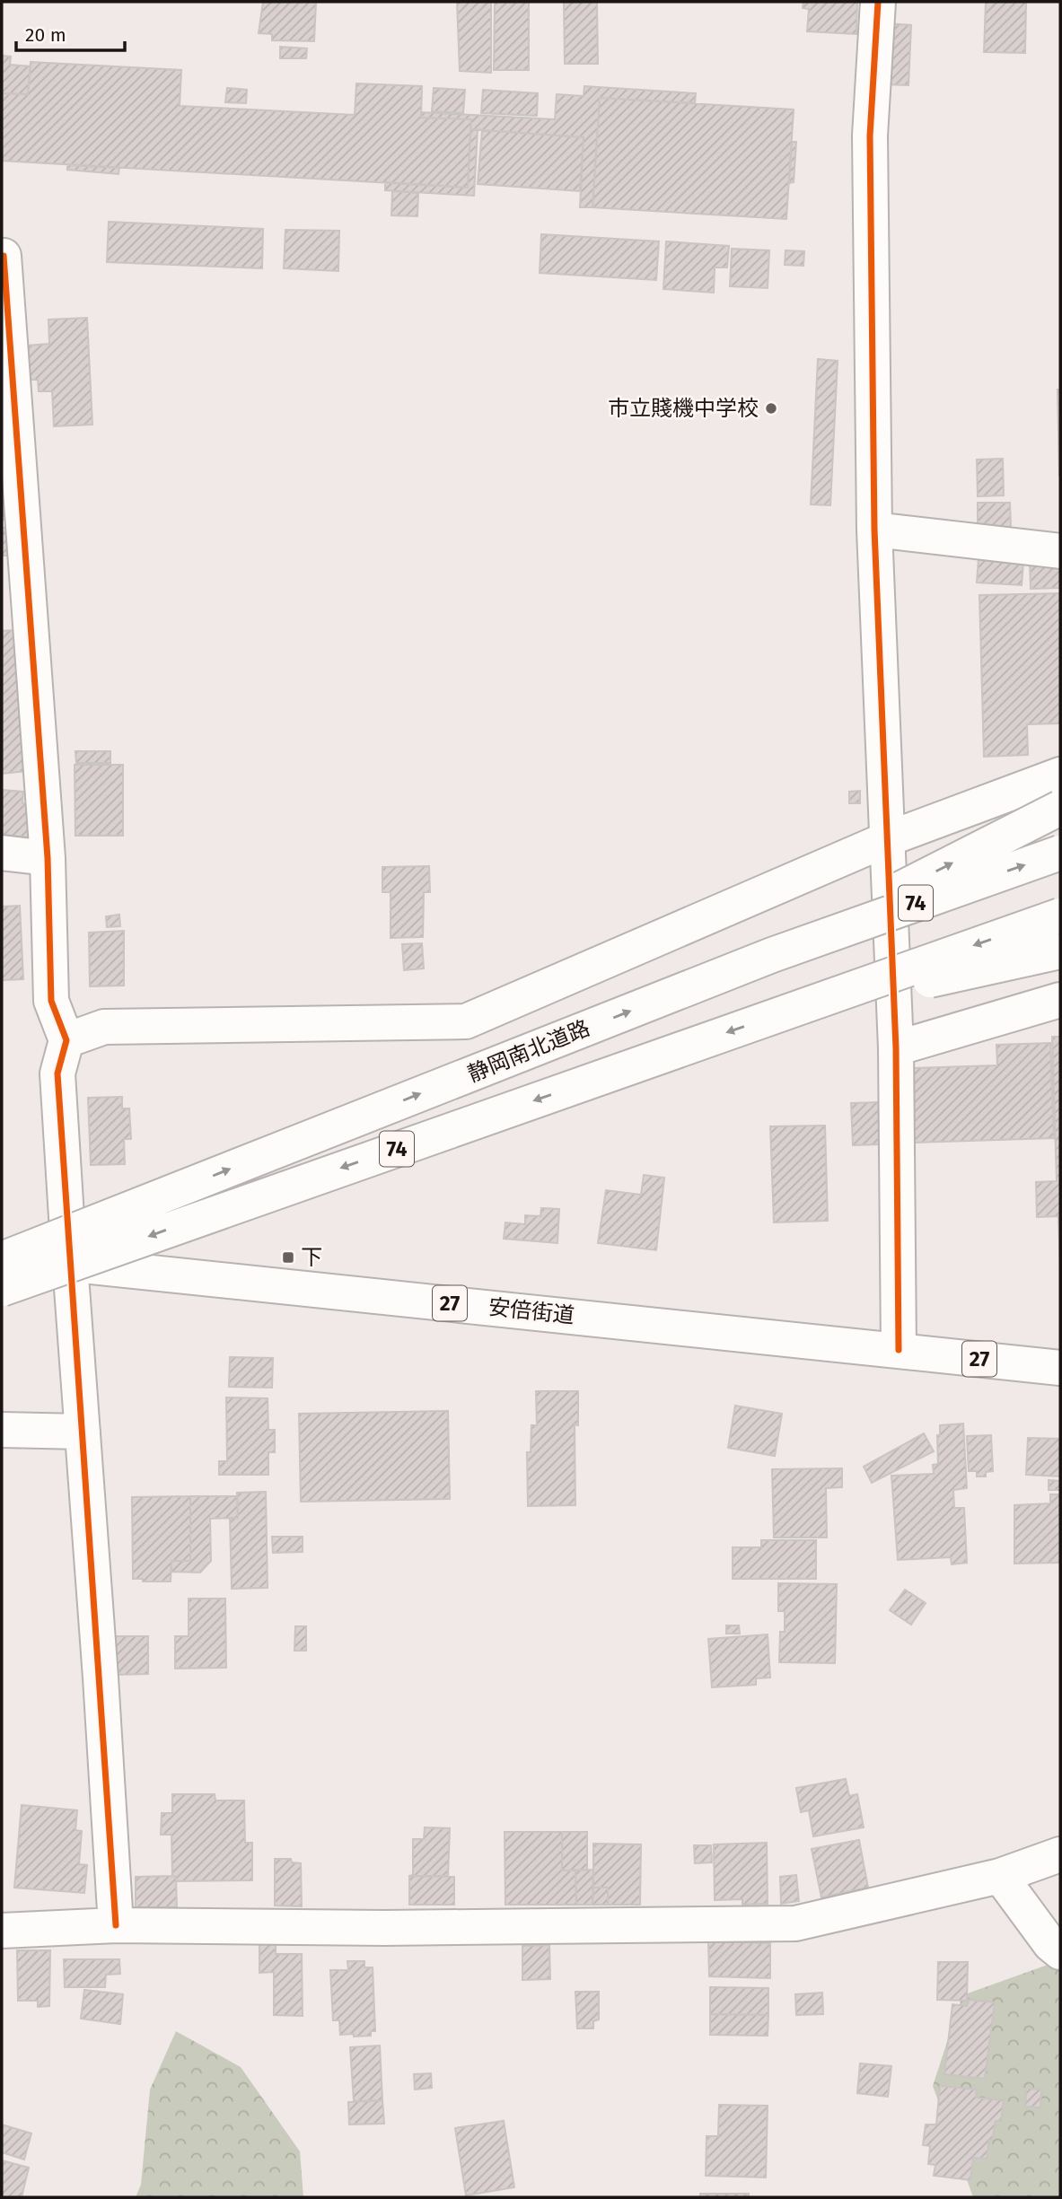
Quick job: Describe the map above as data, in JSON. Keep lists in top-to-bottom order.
{
  "streets": {
    "main road": [
      "74",
      "静岡南北道路",
      "27",
      "安倍街道"
    ]
  },
  "crossings": [
    ["静岡南北道路", "安倍街道"]
  ],
  "places": {
    "other": ["市立賤機中学校"],
    "transit": ["下"]
  },
  "scale_bar": "20 m"
}
